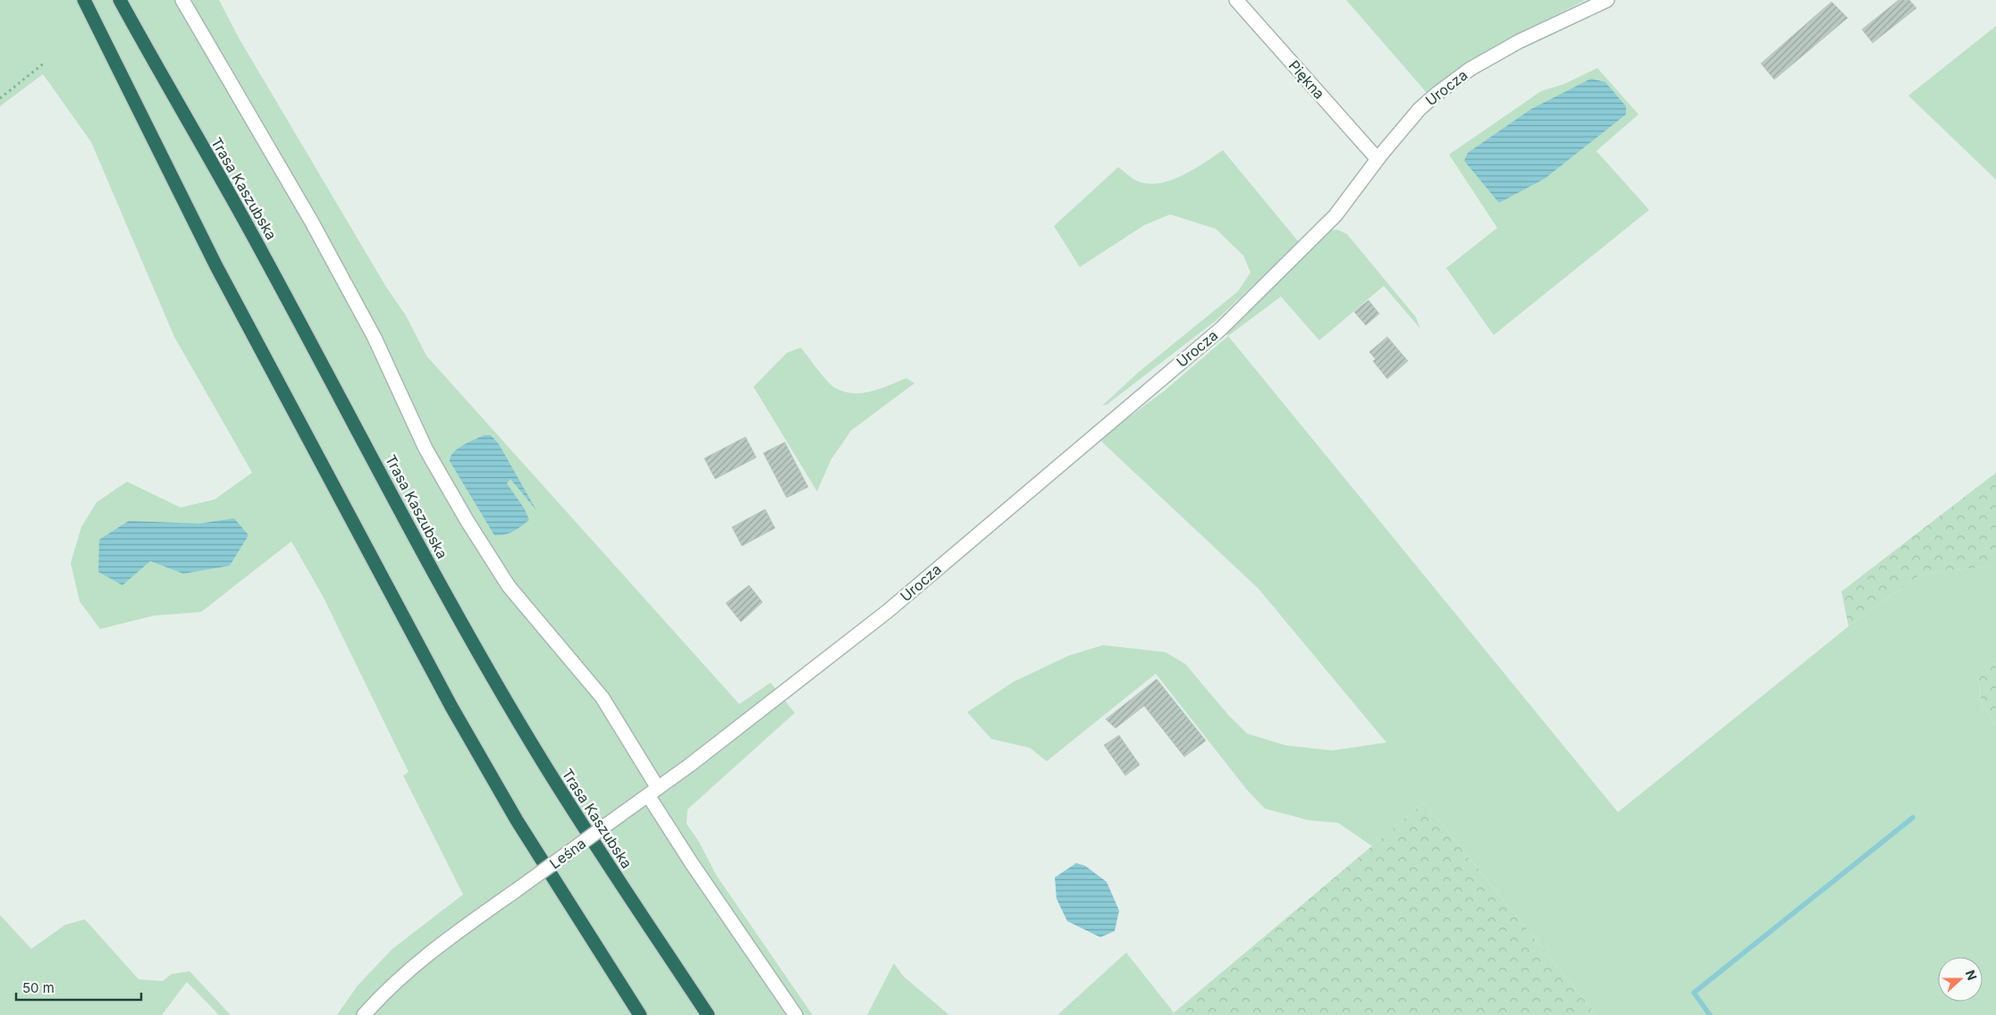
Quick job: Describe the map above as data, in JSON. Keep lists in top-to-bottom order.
{
  "streets": {
    "highway": ["Trasa Kaszubska"],
    "street": ["Piękna", "Urocza", "Leśna"]
  },
  "crossings": [
    ["Piękna", "Urocza"],
    ["Urocza", "Leśna"]
  ],
  "scale_bar": "50 m",
  "north": "right"
}
